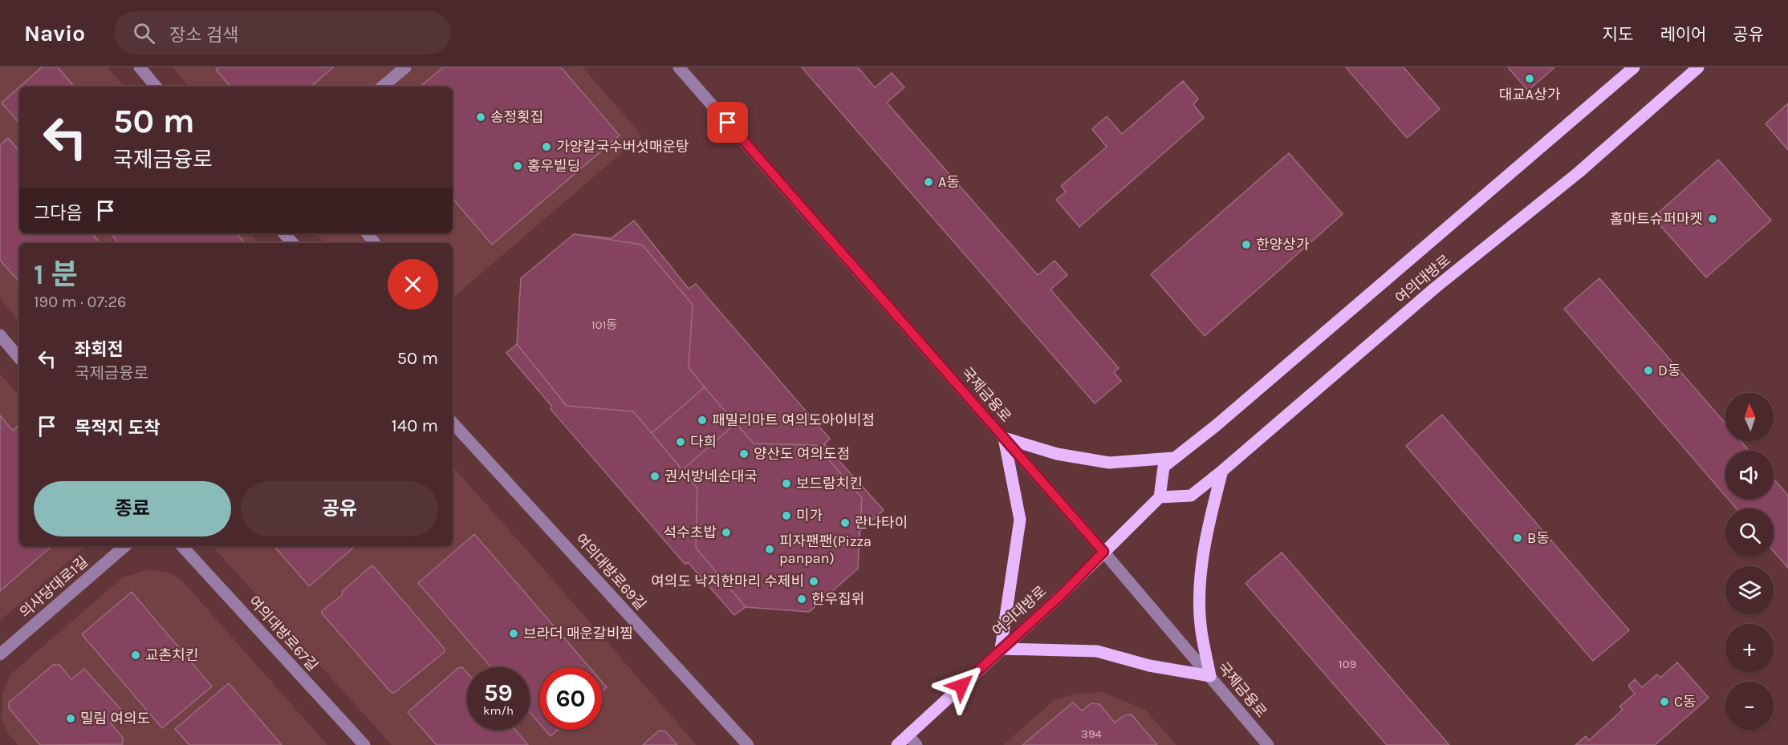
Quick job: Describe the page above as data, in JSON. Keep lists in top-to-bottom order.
{
  "streets": {
    "main road": ["여의대방로"],
    "street": [
      "국제금융로",
      "여의대방로69길",
      "의사당대로1길",
      "여의대방로67길"
    ]
  },
  "crossings": [
    ["여의대방로", "국제금융로"]
  ],
  "places": [
    "대교A상가",
    "송정횟집",
    "가양칼국수버섯매운탕",
    "홍우빌딩",
    "A동",
    "홈마트슈퍼마켓",
    "한양상가",
    "D동",
    "패밀리마트 여의도아이비점",
    "다희",
    "양산도 여의도점",
    "권서방네순대국",
    "보드람치킨",
    "미가",
    "란나타이",
    "석수초밥",
    "B동",
    "피자팬팬(Pizza panpan)",
    "여의도 낙지한마리 수제비",
    "한우집위",
    "브라더 매운갈비찜",
    "교촌치킨",
    "C동",
    "밀림 여의도"
  ],
  "house_numbers": ["101동", "109", "394"],
  "north": "top",
  "page": {
    "header": "Navio",
    "search": "장소 검색",
    "nav": ["지도", "레이어", "공유"],
    "turn": ["50 m", "국제금융로"],
    "then": "그다음",
    "heading": ["1 분", "190 m · 07:26"],
    "list": [
      {
        "name": "좌회전",
        "note": "국제금융로",
        "value": "50 m"
      },
      {
        "name": "목적지 도착",
        "value": "140 m"
      }
    ],
    "map_buttons": ["+", "−"],
    "buttons": ["종료", "공유"],
    "speed": "59 km/h",
    "limit": "60"
  }
}
